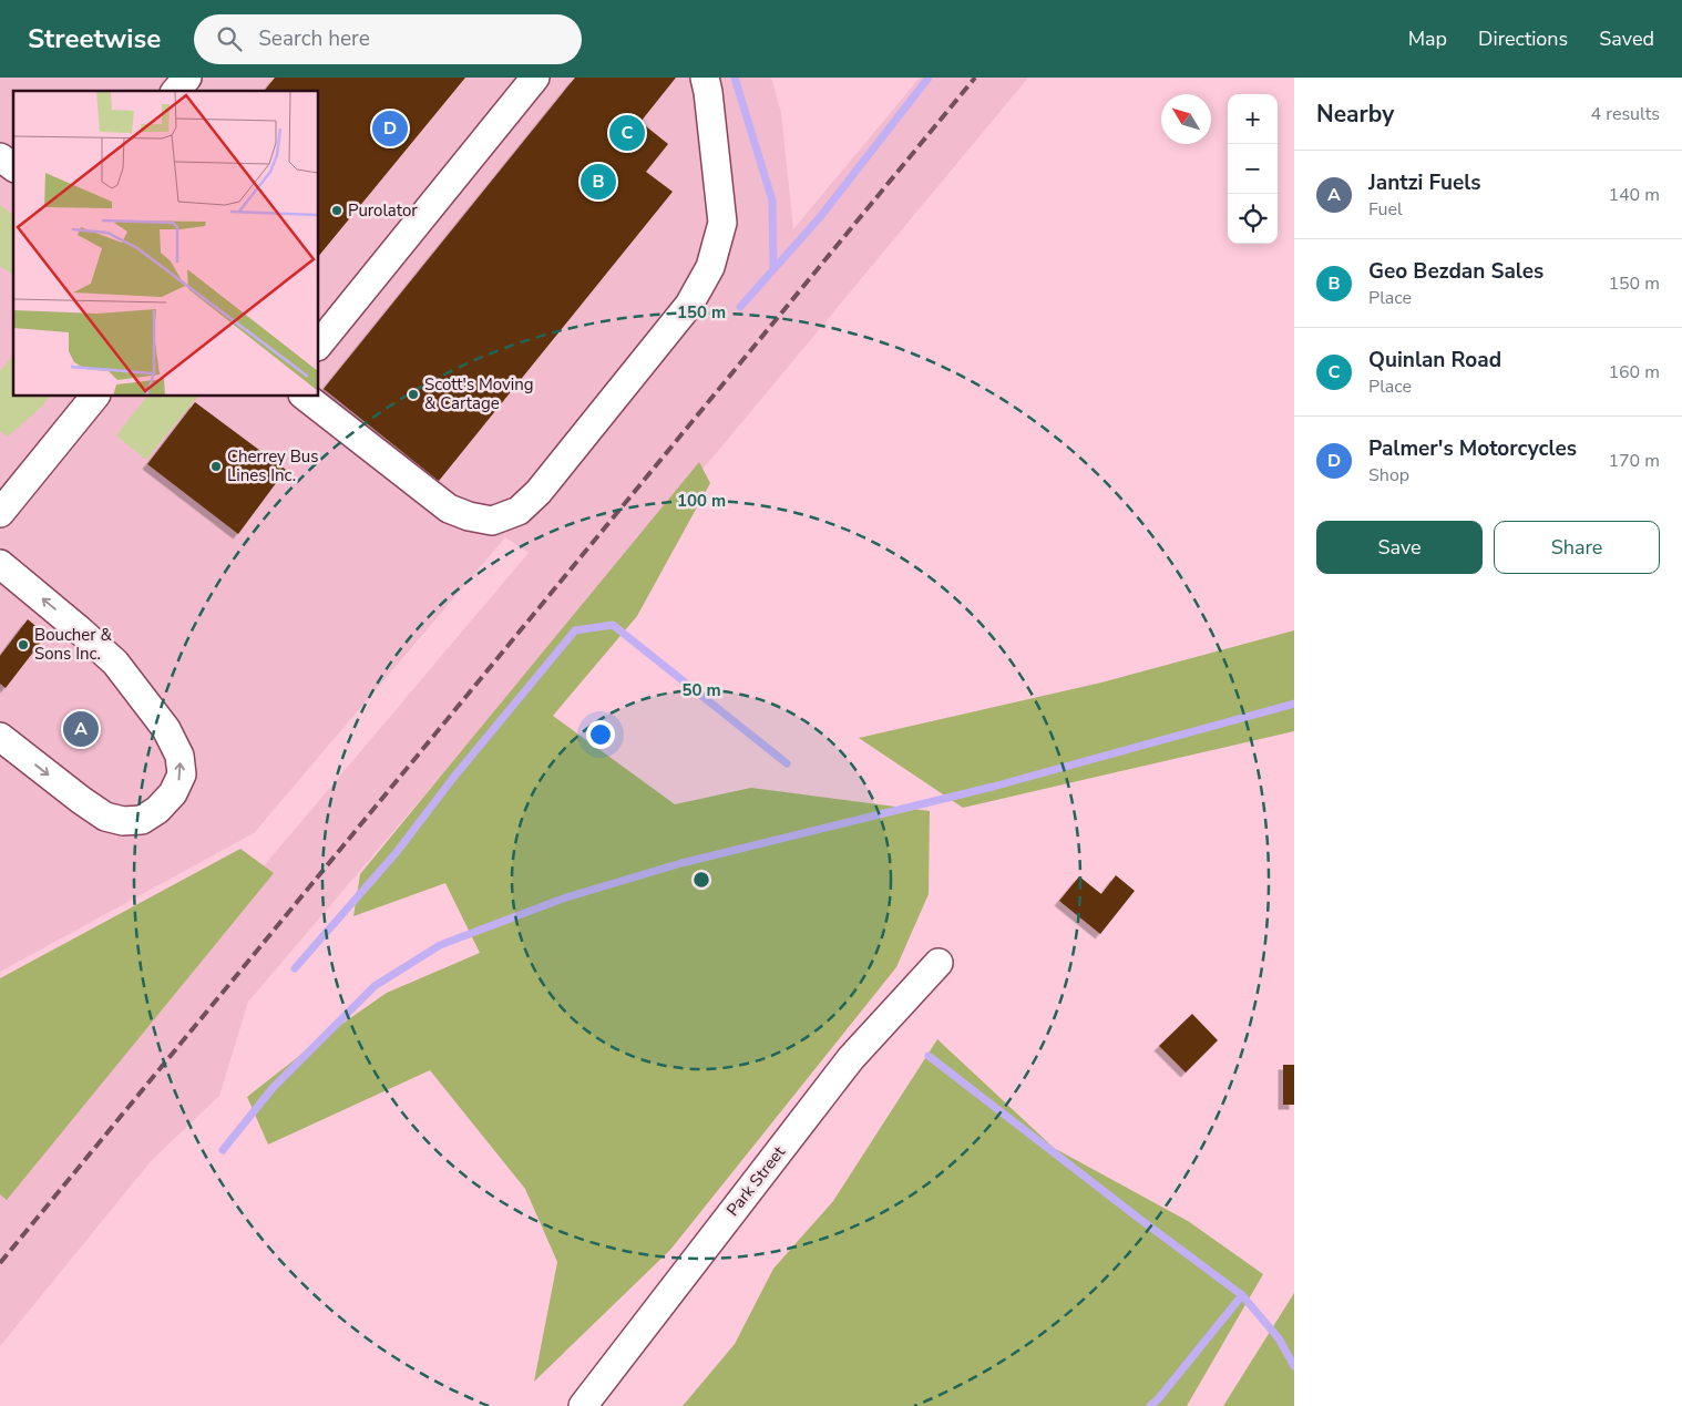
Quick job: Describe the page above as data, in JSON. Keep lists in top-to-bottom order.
{
  "streets": {
    "street": ["Park Street"]
  },
  "places": [
    "Purolator",
    "Scott's Moving & Cartage",
    "Cherrey Bus Lines Inc.",
    "Boucher & Sons Inc."
  ],
  "north": "top left",
  "page": {
    "header": "Streetwise",
    "search": "Search here",
    "nav": ["Map", "Directions", "Saved"],
    "heading": ["Nearby", "4 results"],
    "map_buttons": ["+", "−"],
    "pins": [
      "D",
      "C",
      "B",
      "A"
    ],
    "list": [
      {
        "mark": "A",
        "name": "Jantzi Fuels",
        "note": "Fuel",
        "value": "140 m"
      },
      {
        "mark": "B",
        "name": "Geo Bezdan Sales",
        "note": "Place",
        "value": "150 m"
      },
      {
        "mark": "C",
        "name": "Quinlan Road",
        "note": "Place",
        "value": "160 m"
      },
      {
        "mark": "D",
        "name": "Palmer's Motorcycles",
        "note": "Shop",
        "value": "170 m"
      }
    ],
    "buttons": ["Save", "Share"]
  },
  "rings": ["150 m", "100 m", "50 m"]
}
